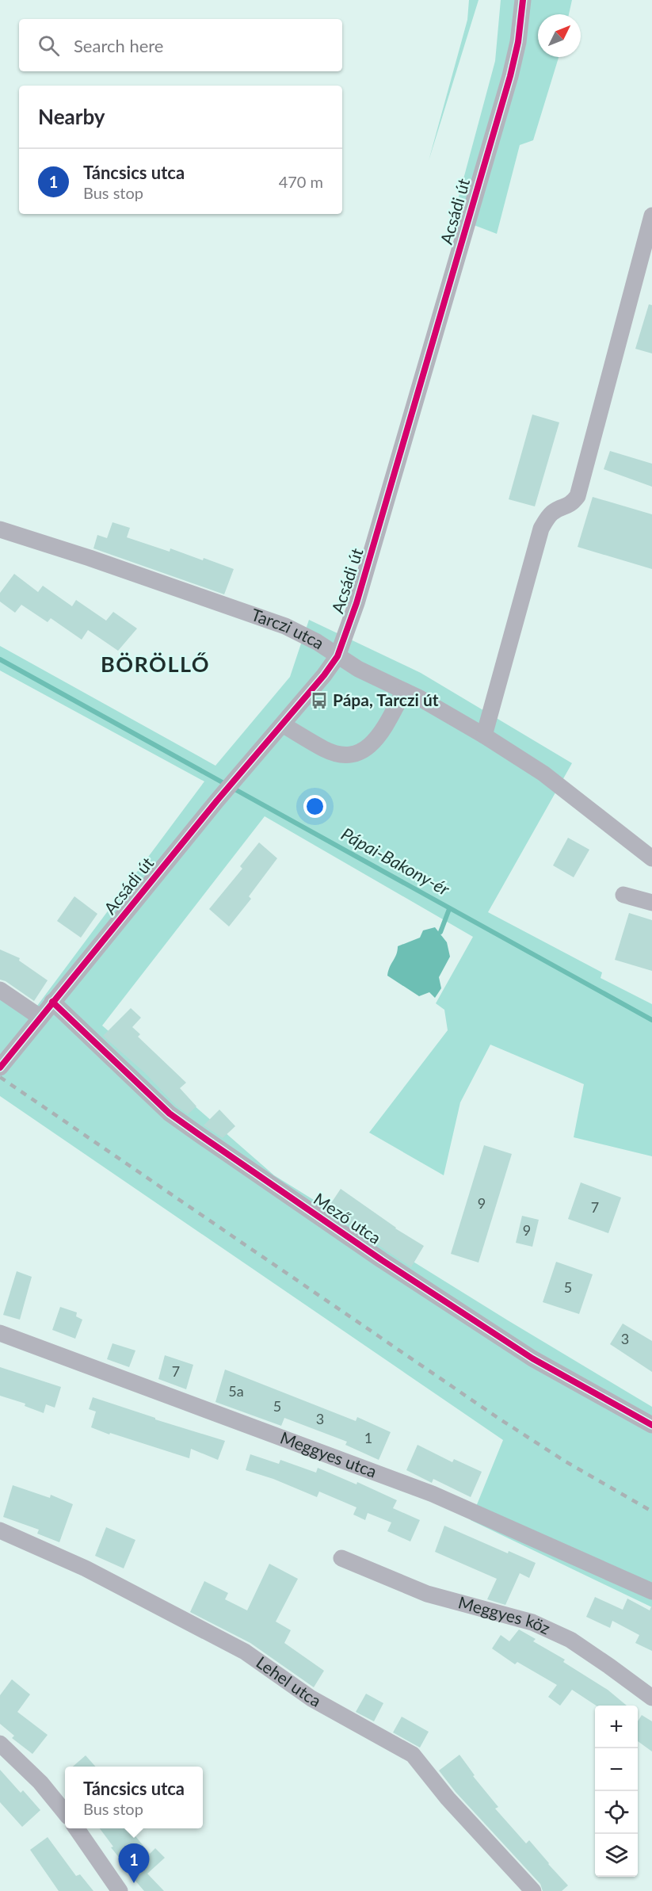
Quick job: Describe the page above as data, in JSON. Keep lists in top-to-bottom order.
{
  "streets": {
    "street": [
      "Acsádi út",
      "Tarczi utca",
      "Mező utca",
      "Meggyes utca",
      "Meggyes köz",
      "Lehel utca"
    ]
  },
  "crossings": [
    ["Acsádi út", "Tarczi utca"],
    ["Acsádi út", "Mező utca"]
  ],
  "districts": ["BÖRÖLLŐ"],
  "water": ["Pápai-Bakony-ér"],
  "places": {
    "bus stop": ["Pápa, Tarczi út"]
  },
  "house_numbers": [
    "9",
    "7",
    "9",
    "5",
    "3",
    "7",
    "5a",
    "5",
    "3",
    "1"
  ],
  "north": "top right",
  "page": {
    "search": "Search here",
    "heading": "Nearby",
    "list": [
      {
        "mark": "1",
        "name": "Táncsics utca",
        "note": "Bus stop",
        "value": "470 m"
      }
    ],
    "map_buttons": ["+", "−"],
    "popup": ["Táncsics utca", "Bus stop"],
    "pins": "1"
  }
}
